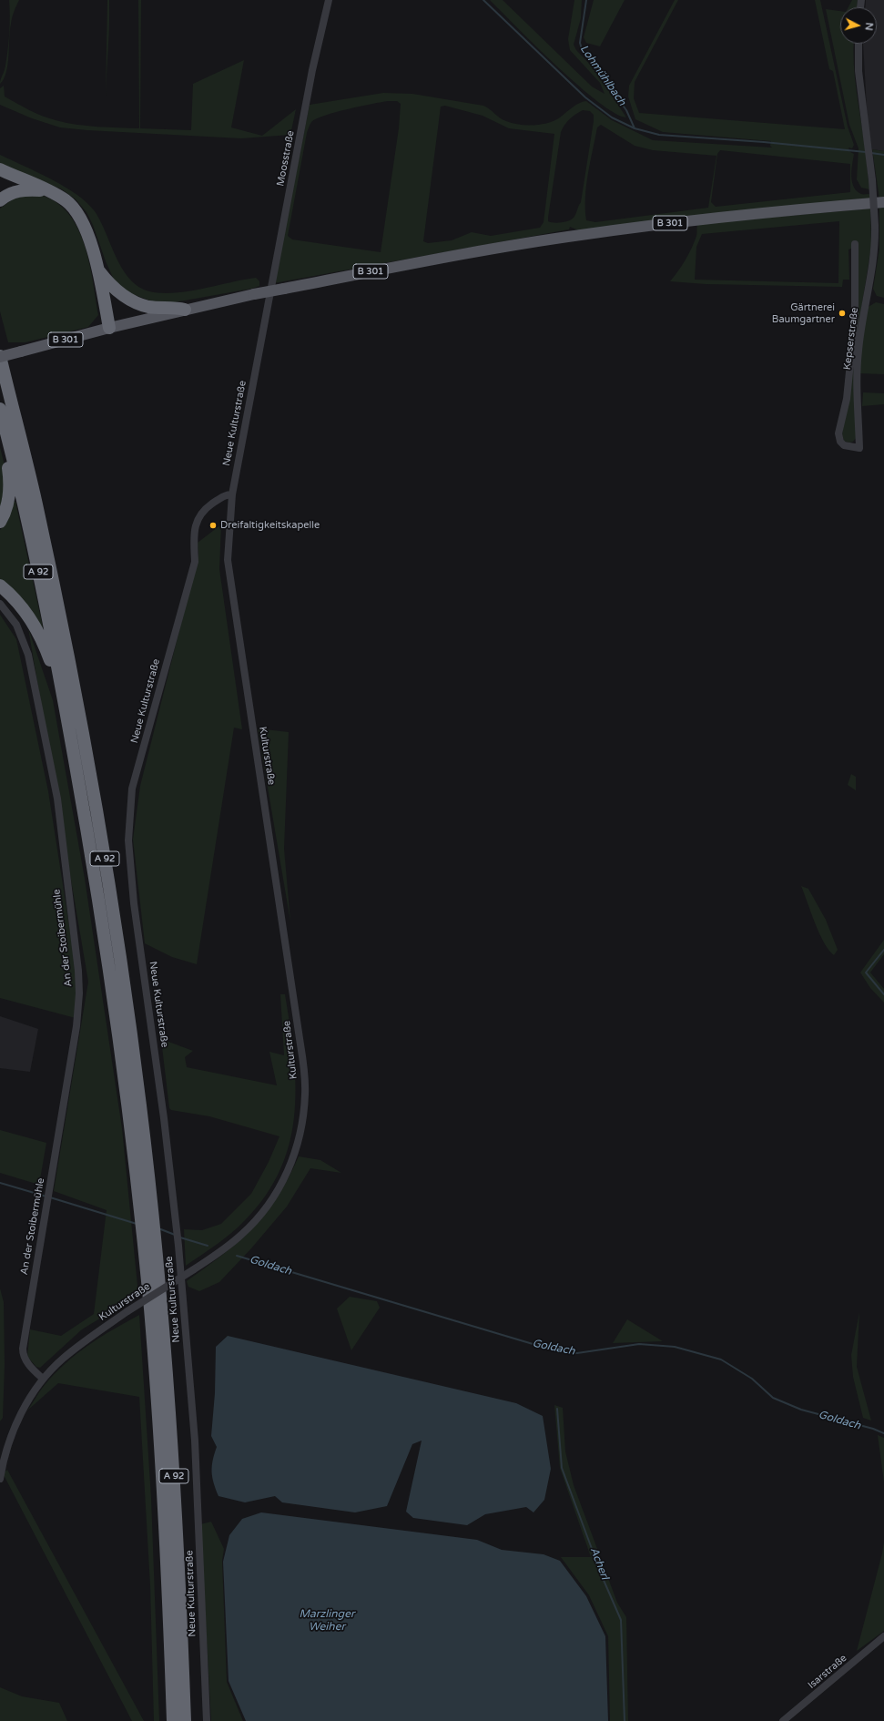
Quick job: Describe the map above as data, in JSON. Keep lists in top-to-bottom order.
{
  "streets": {
    "highway": ["A 92"],
    "main road": ["B 301"],
    "street": [
      "Moosstraße",
      "Kepserstraße",
      "Neue Kulturstraße",
      "Kulturstraße",
      "An der Stoibermühle",
      "Isarstraße"
    ]
  },
  "crossings": [
    ["Moosstraße", "Neue Kulturstraße"],
    ["B 301", "A 92"],
    ["Neue Kulturstraße", "Kulturstraße"],
    ["Kulturstraße", "An der Stoibermühle"]
  ],
  "water": [
    "Lohmühlbach",
    "Goldach",
    "Acherl",
    "Marzlinger Weiher"
  ],
  "places": ["Gärtnerei Baumgartner", "Dreifaltigkeitskapelle"],
  "north": "right"
}
